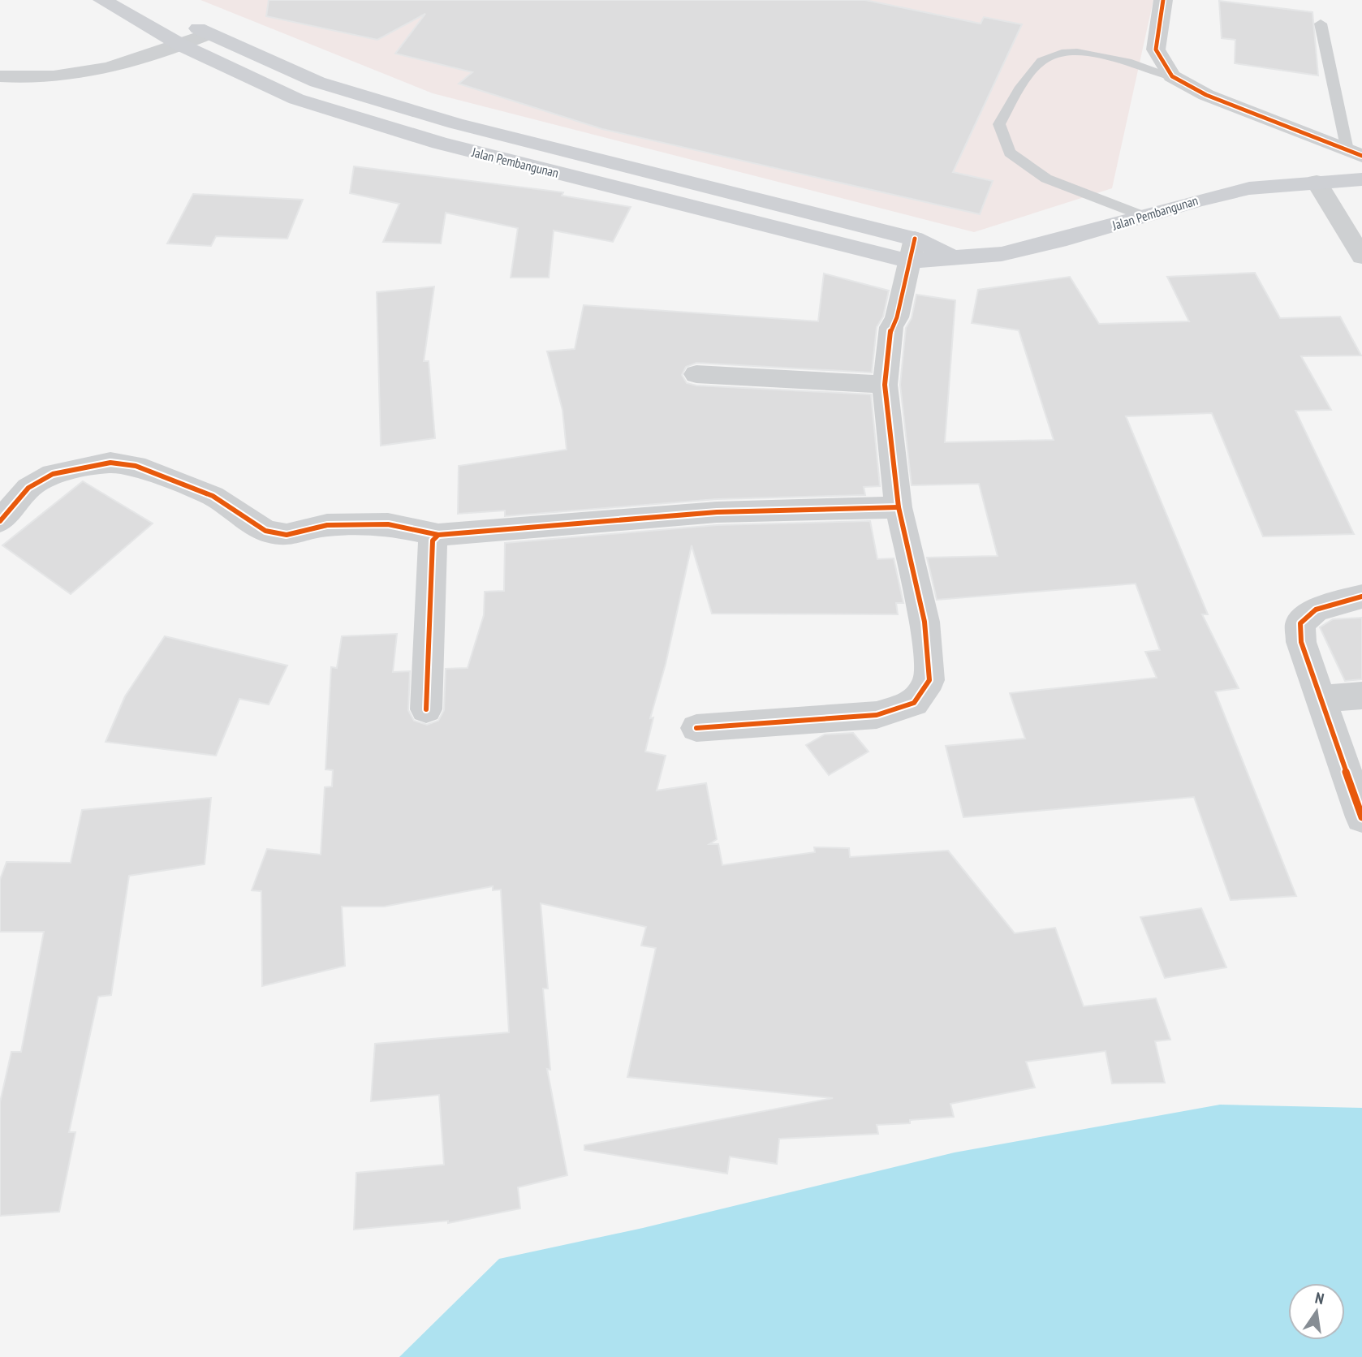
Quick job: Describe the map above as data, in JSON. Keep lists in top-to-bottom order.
{
  "streets": {
    "main road": ["Jalan Pembangunan"]
  },
  "north": "top"
}
